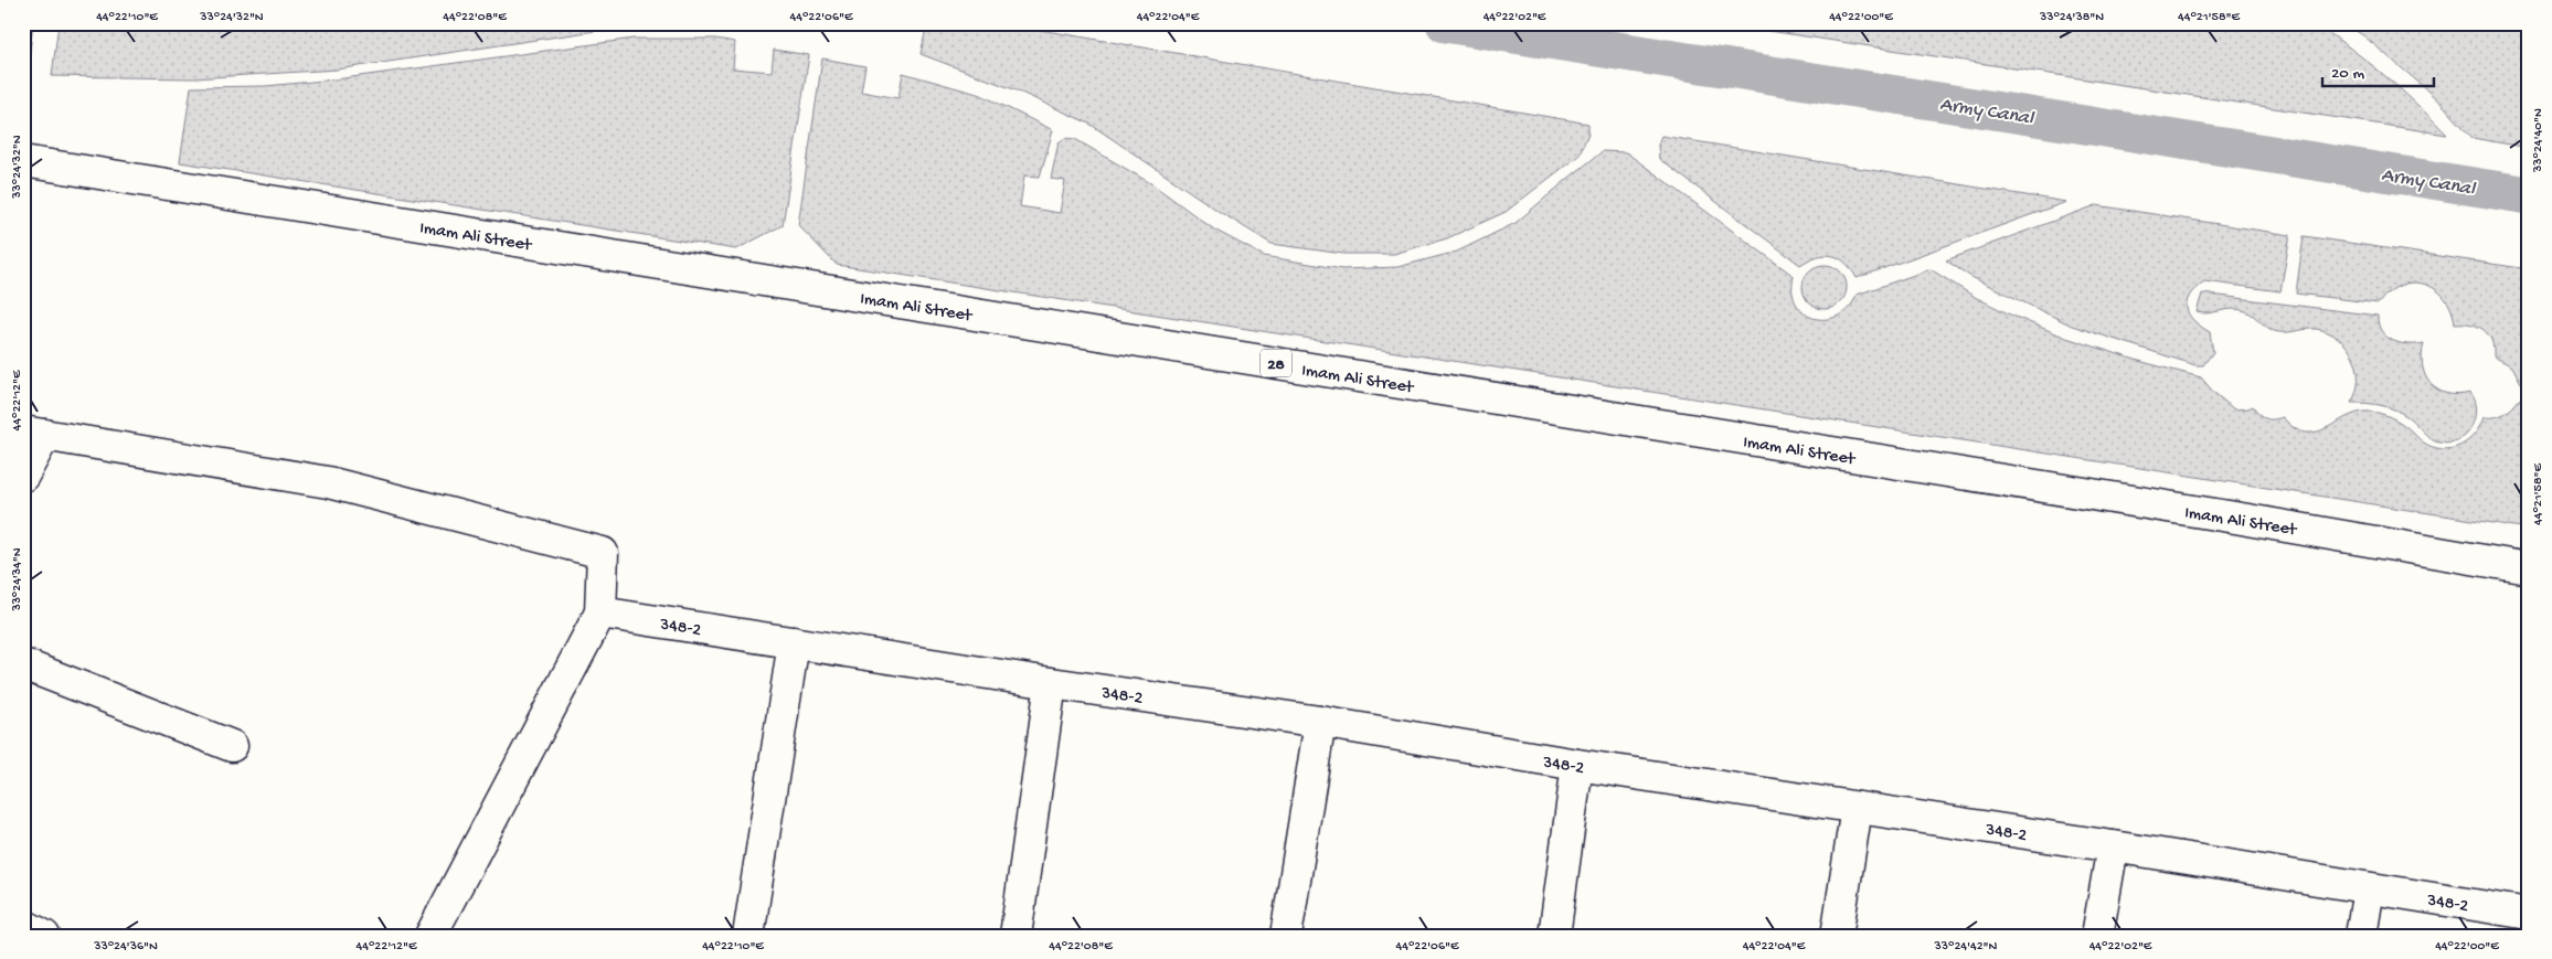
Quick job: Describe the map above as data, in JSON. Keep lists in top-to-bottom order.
{
  "streets": {
    "main road": ["Imam Ali Street", "28", "348-2"]
  },
  "water": ["Army Canal"],
  "scale_bar": "20 m",
  "coordinates": [
    "44°22'10\"E",
    "33°24'32\"N",
    "44°22'08\"E",
    "44°22'06\"E",
    "44°22'04\"E",
    "44°22'02\"E",
    "44°22'00\"E",
    "33°24'38\"N",
    "44°21'58\"E",
    "33°24'40\"N",
    "44°22'12\"E",
    "33°24'34\"N",
    "33°24'36\"N",
    "33°24'42\"N"
  ]
}
